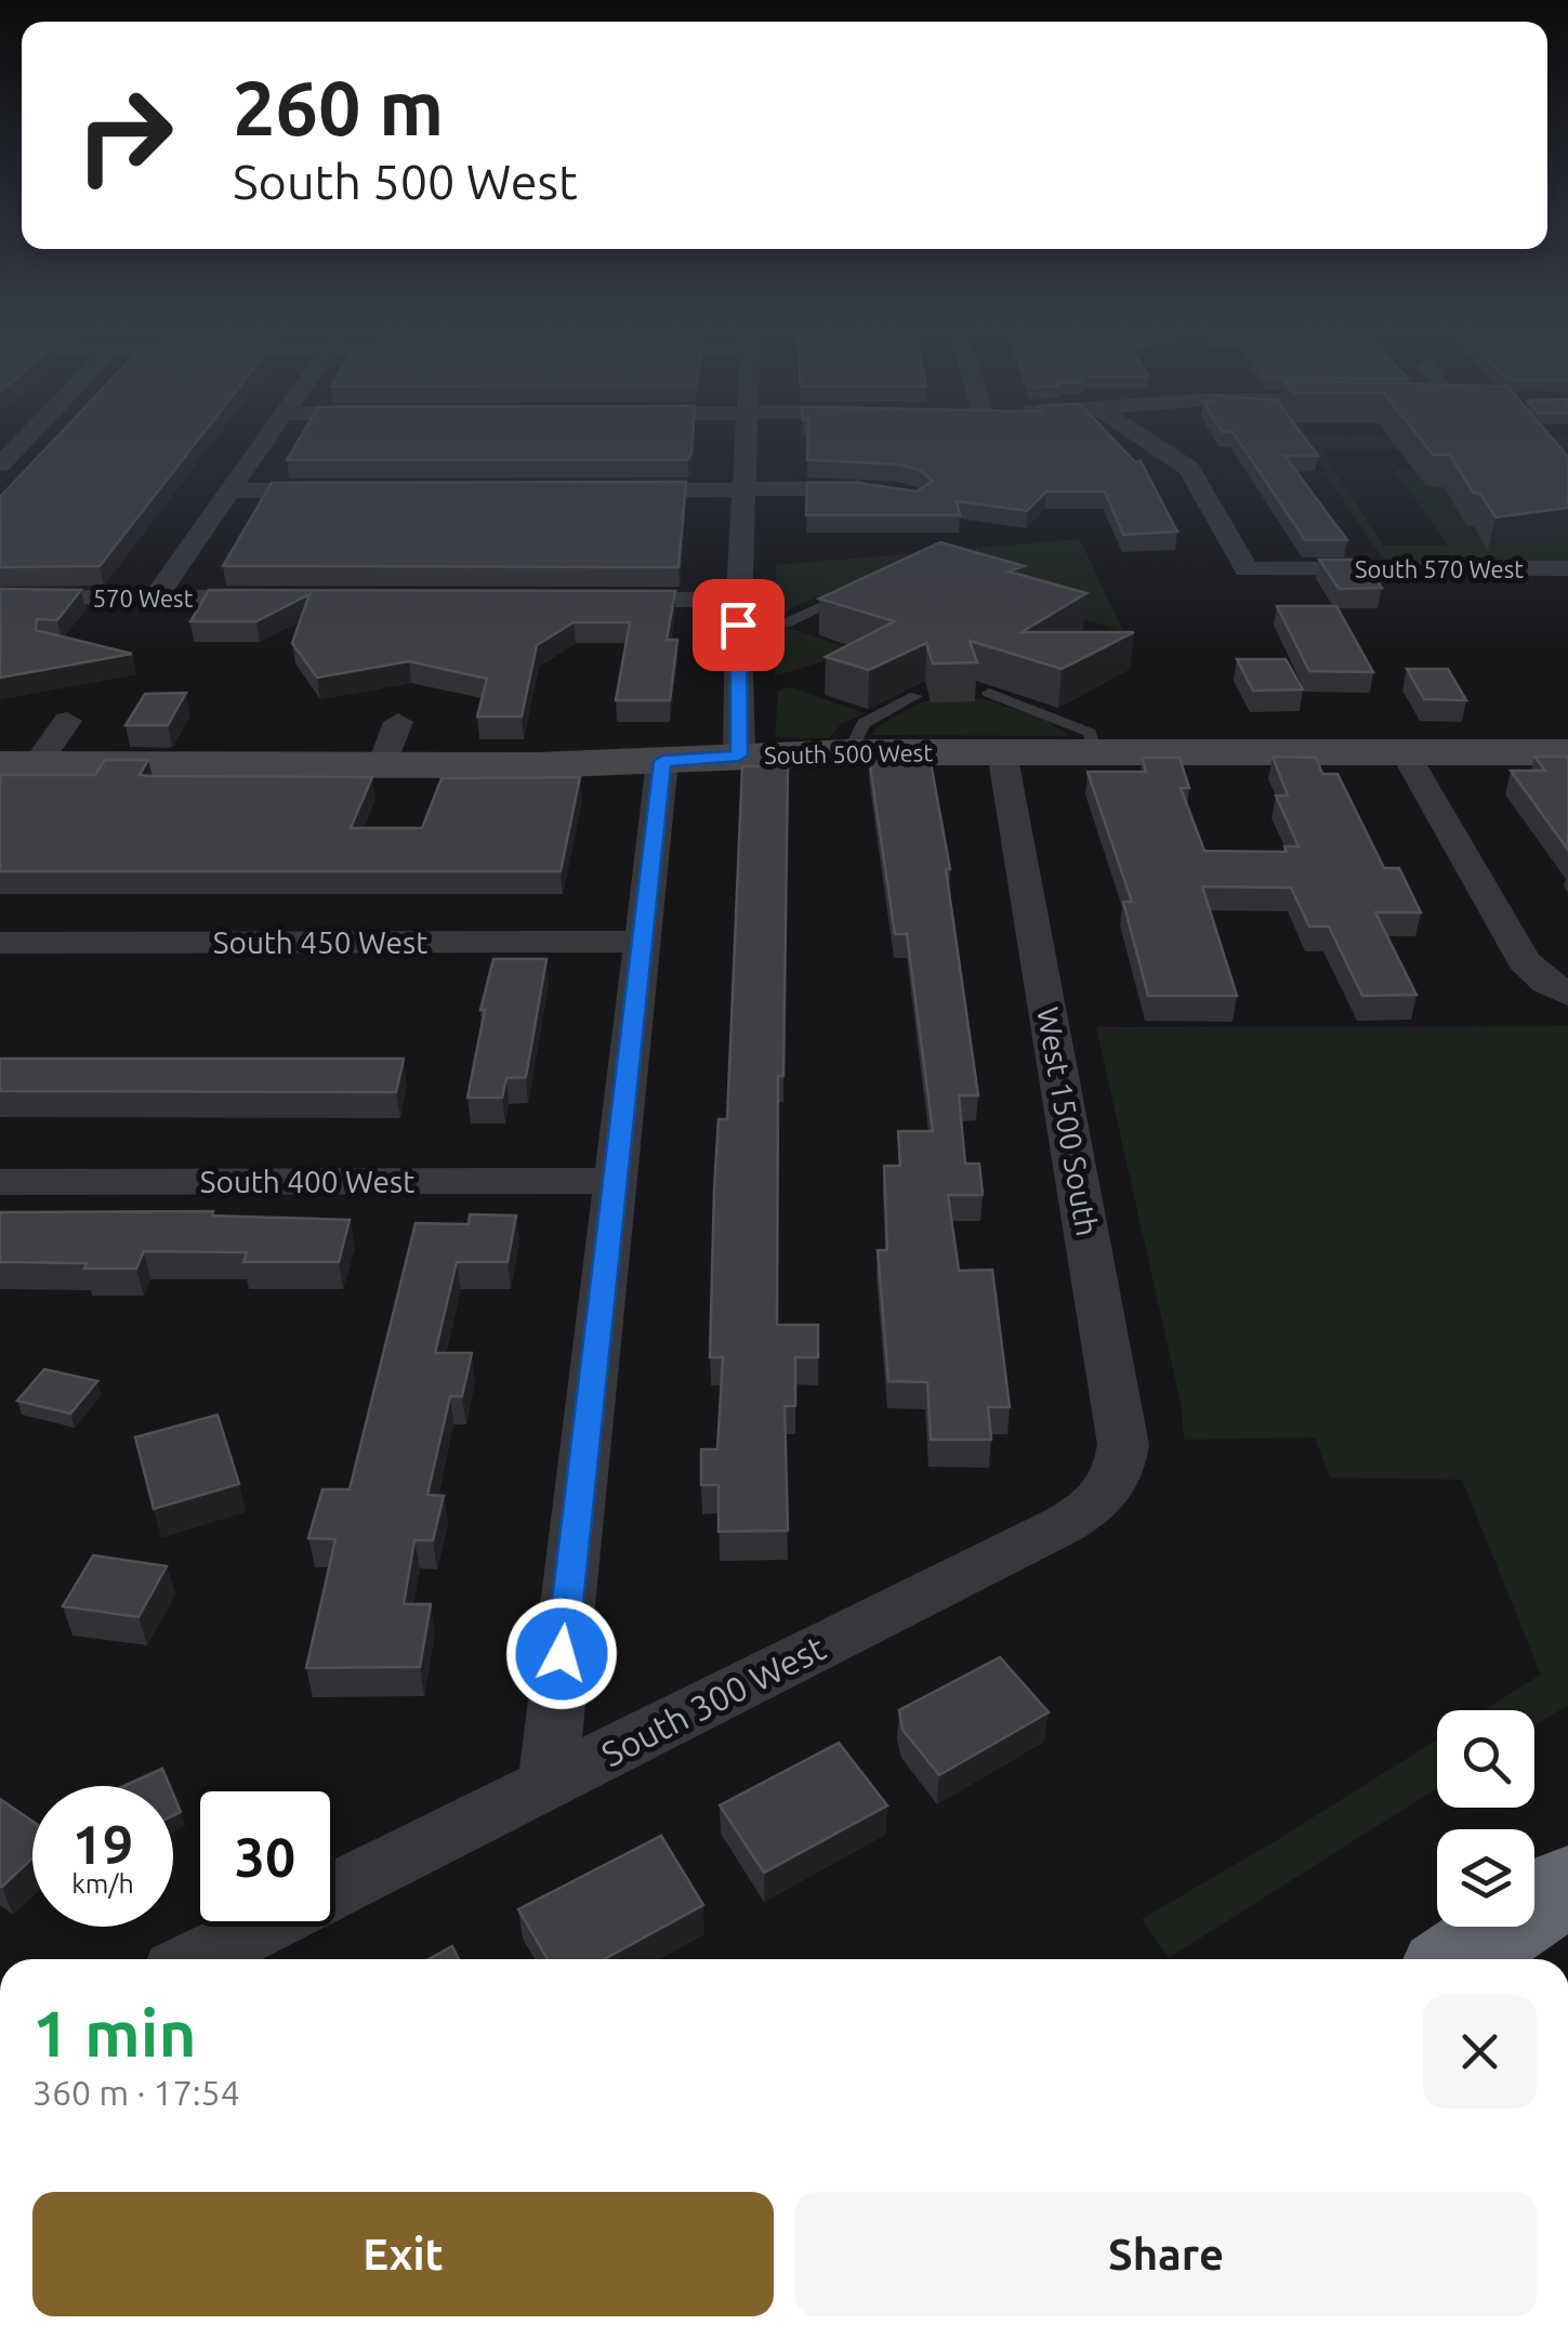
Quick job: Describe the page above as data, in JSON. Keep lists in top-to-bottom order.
{
  "streets": {
    "main road": ["South 500 West"],
    "street": [
      "South 570 West",
      "570 West",
      "South 450 West",
      "West 1500 South",
      "South 400 West",
      "South 300 West"
    ]
  },
  "crossings": [
    ["South 500 West", "West 1500 South"],
    ["West 1500 South", "South 300 West"]
  ],
  "page": {
    "turn": ["260 m", "South 500 West"],
    "speed": "19 km/h",
    "limit": "30",
    "heading": ["1 min", "360 m · 17:54"],
    "buttons": ["Exit", "Share"]
  }
}
